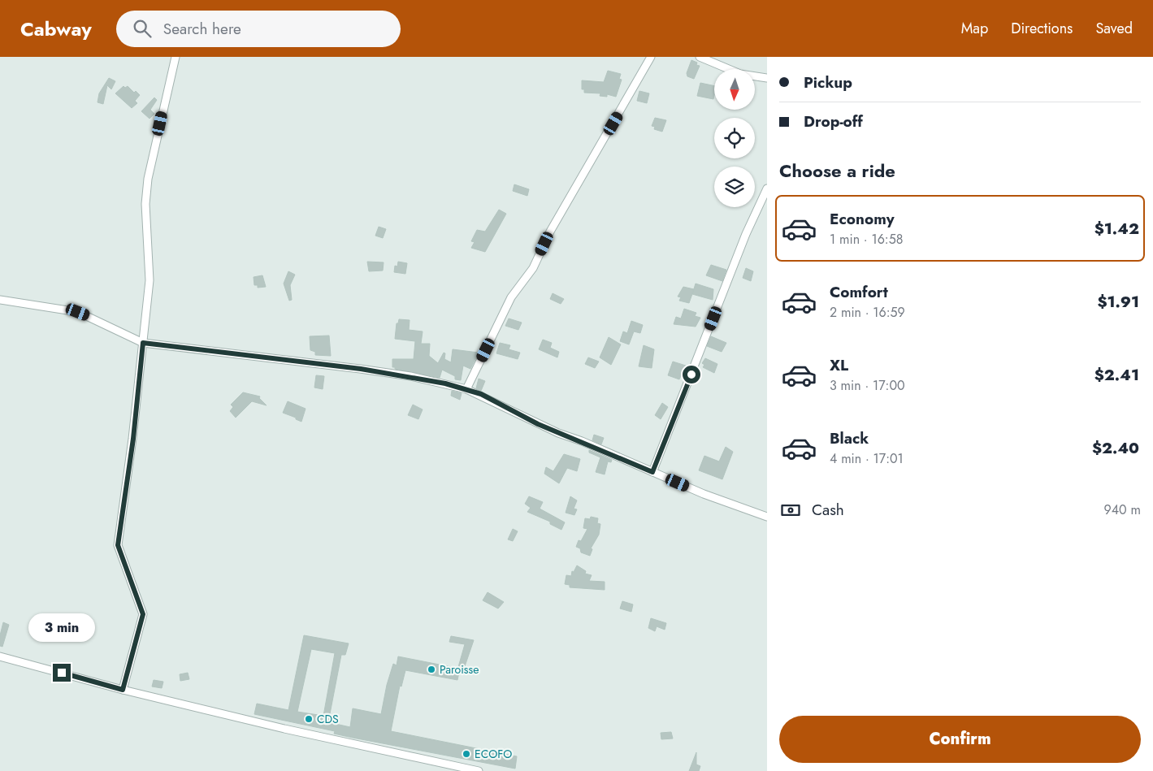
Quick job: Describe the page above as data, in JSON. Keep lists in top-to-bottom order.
{
  "places": ["Paroisse", "CDS", "ECOFO"],
  "north": "bottom",
  "page": {
    "header": "Cabway",
    "search": "Search here",
    "nav": ["Map", "Directions", "Saved"],
    "banner": ["Pickup", "Drop-off"],
    "heading": "Choose a ride",
    "list": [
      {
        "name": "Economy",
        "note": "1 min · 16:58",
        "value": "$1.42"
      },
      {
        "name": "Comfort",
        "note": "2 min · 16:59",
        "value": "$1.91"
      },
      {
        "name": "XL",
        "note": "3 min · 17:00",
        "value": "$2.41"
      },
      {
        "name": "Black",
        "note": "4 min · 17:01",
        "value": "$2.40"
      }
    ],
    "pay": ["Cash", "940 m"],
    "bubble": "3 min",
    "buttons": "Confirm"
  }
}
